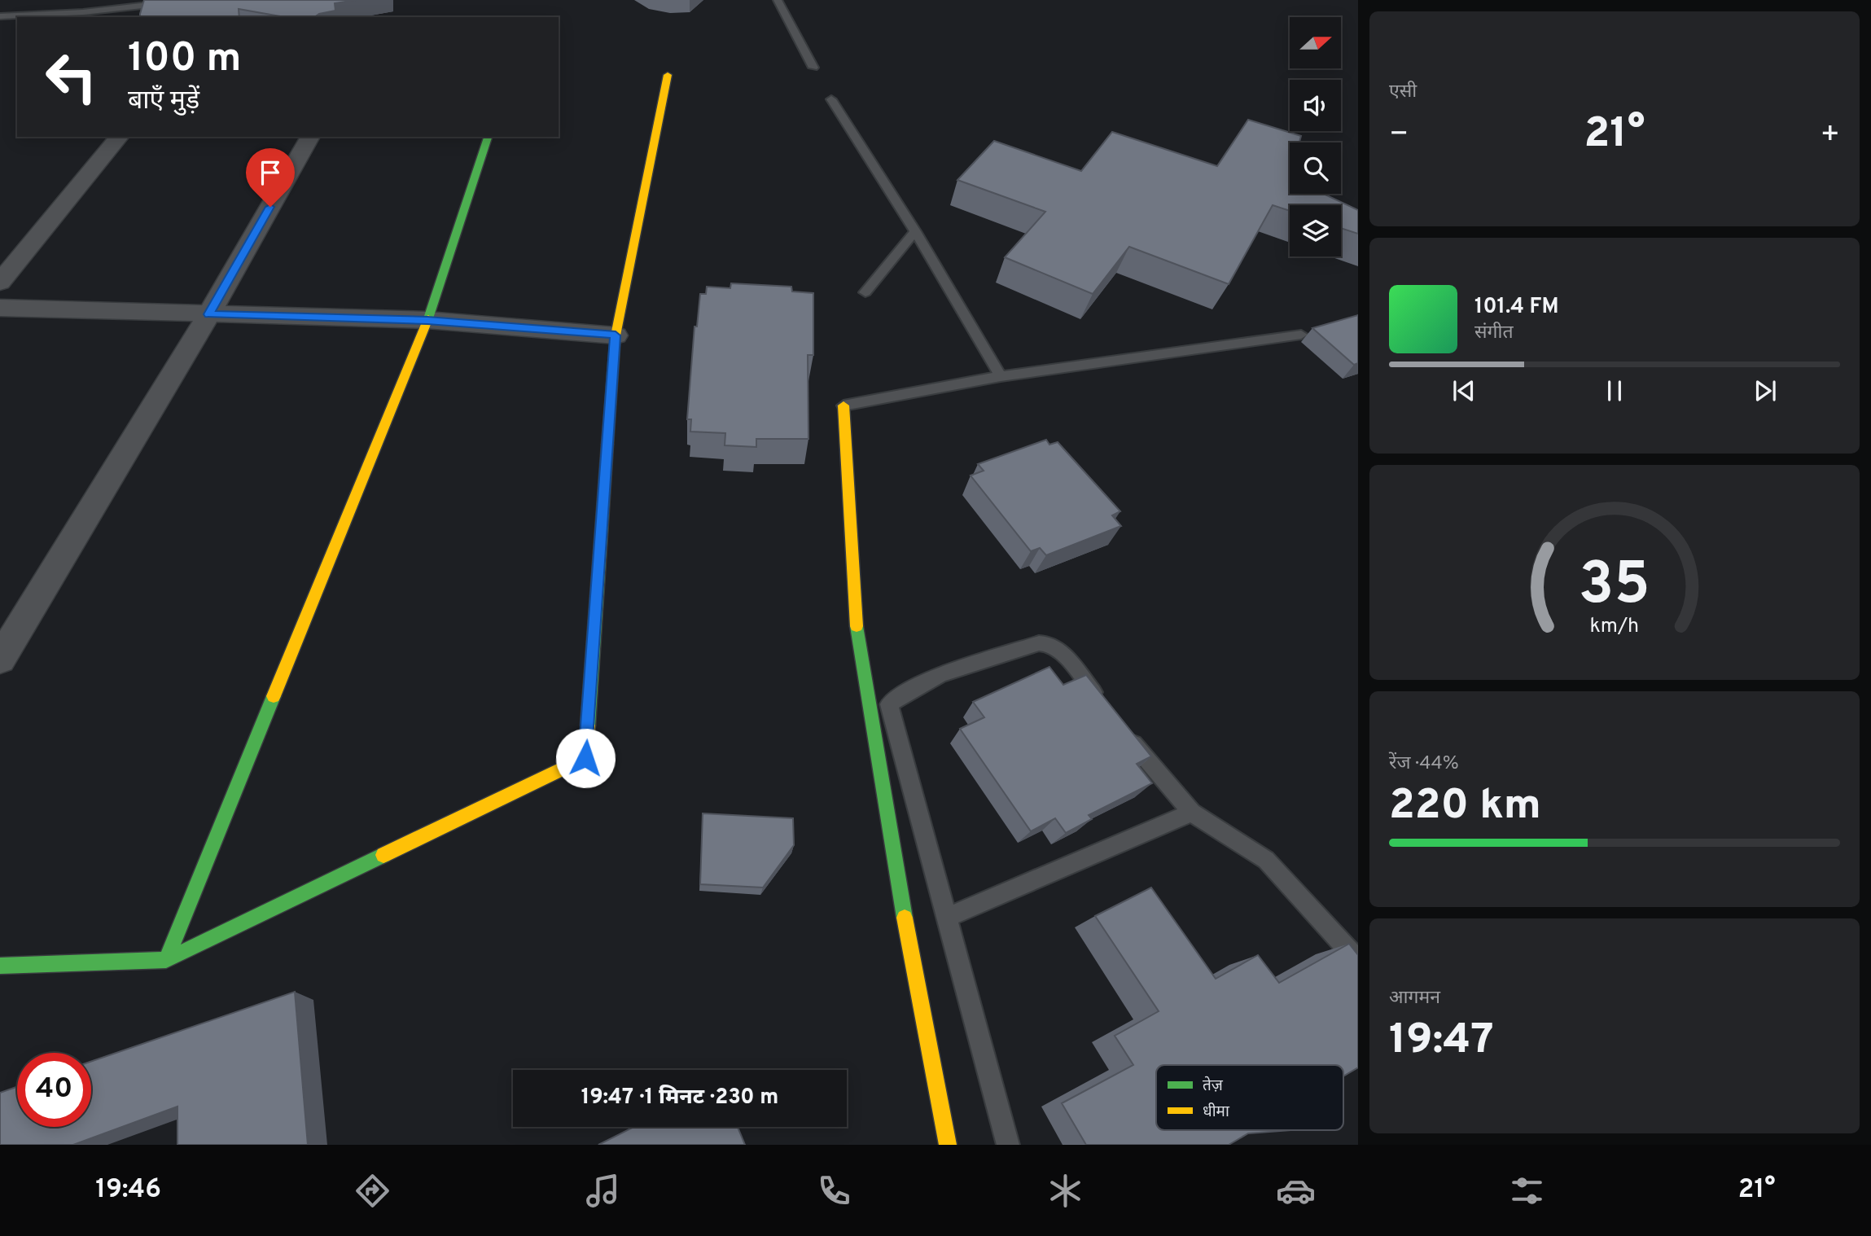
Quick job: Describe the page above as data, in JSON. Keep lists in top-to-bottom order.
{
  "legend": ["तेज़", "धीमा"],
  "north": "right",
  "page": {
    "tile": [
      "एसी",
      ["रेंज · 44%", "220 km"],
      ["आगमन", "19:47"]
    ],
    "turn": ["100 m", "बाएँ मुड़ें"],
    "heat": ["−", "21°", "+"],
    "song": ["101.4 FM", "संगीत"],
    "limit": "40",
    "trip": "19:47 · 1 मिनट · 230 m",
    "tabs": ["19:46", "21°"],
    "gauge": ["35", "km/h"]
  }
}
